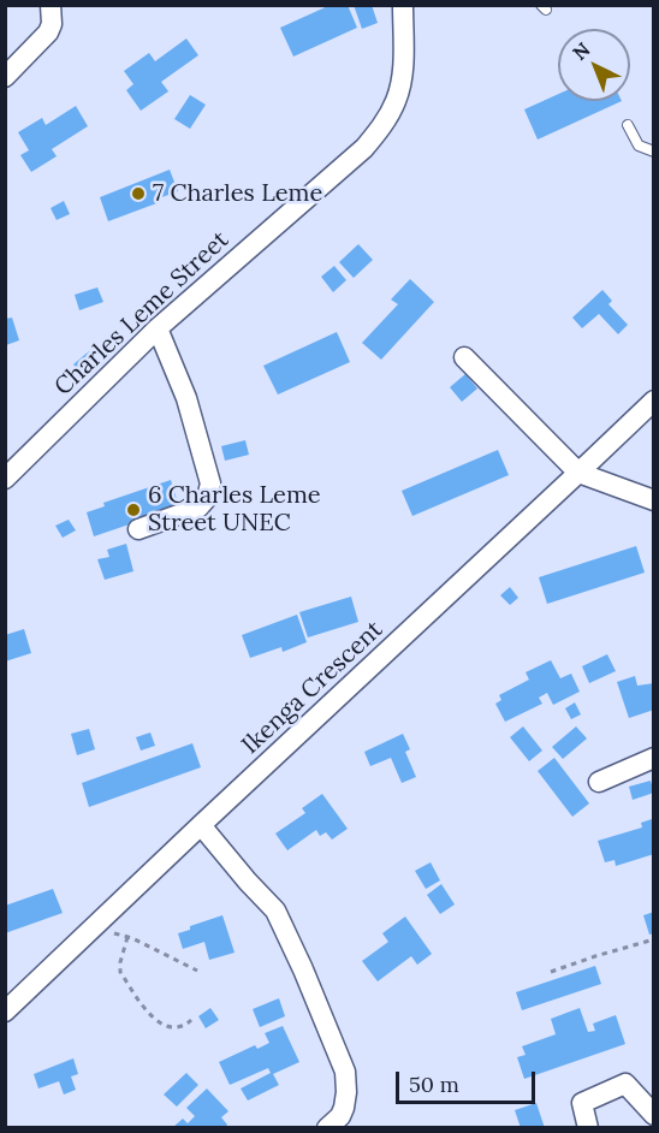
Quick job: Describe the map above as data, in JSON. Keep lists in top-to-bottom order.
{
  "streets": {
    "street": ["Charles Leme Street", "Ikenga Crescent"]
  },
  "places": ["7 Charles Leme", "6 Charles Leme Street UNEC"],
  "scale_bar": "50 m",
  "north": "top left"
}
